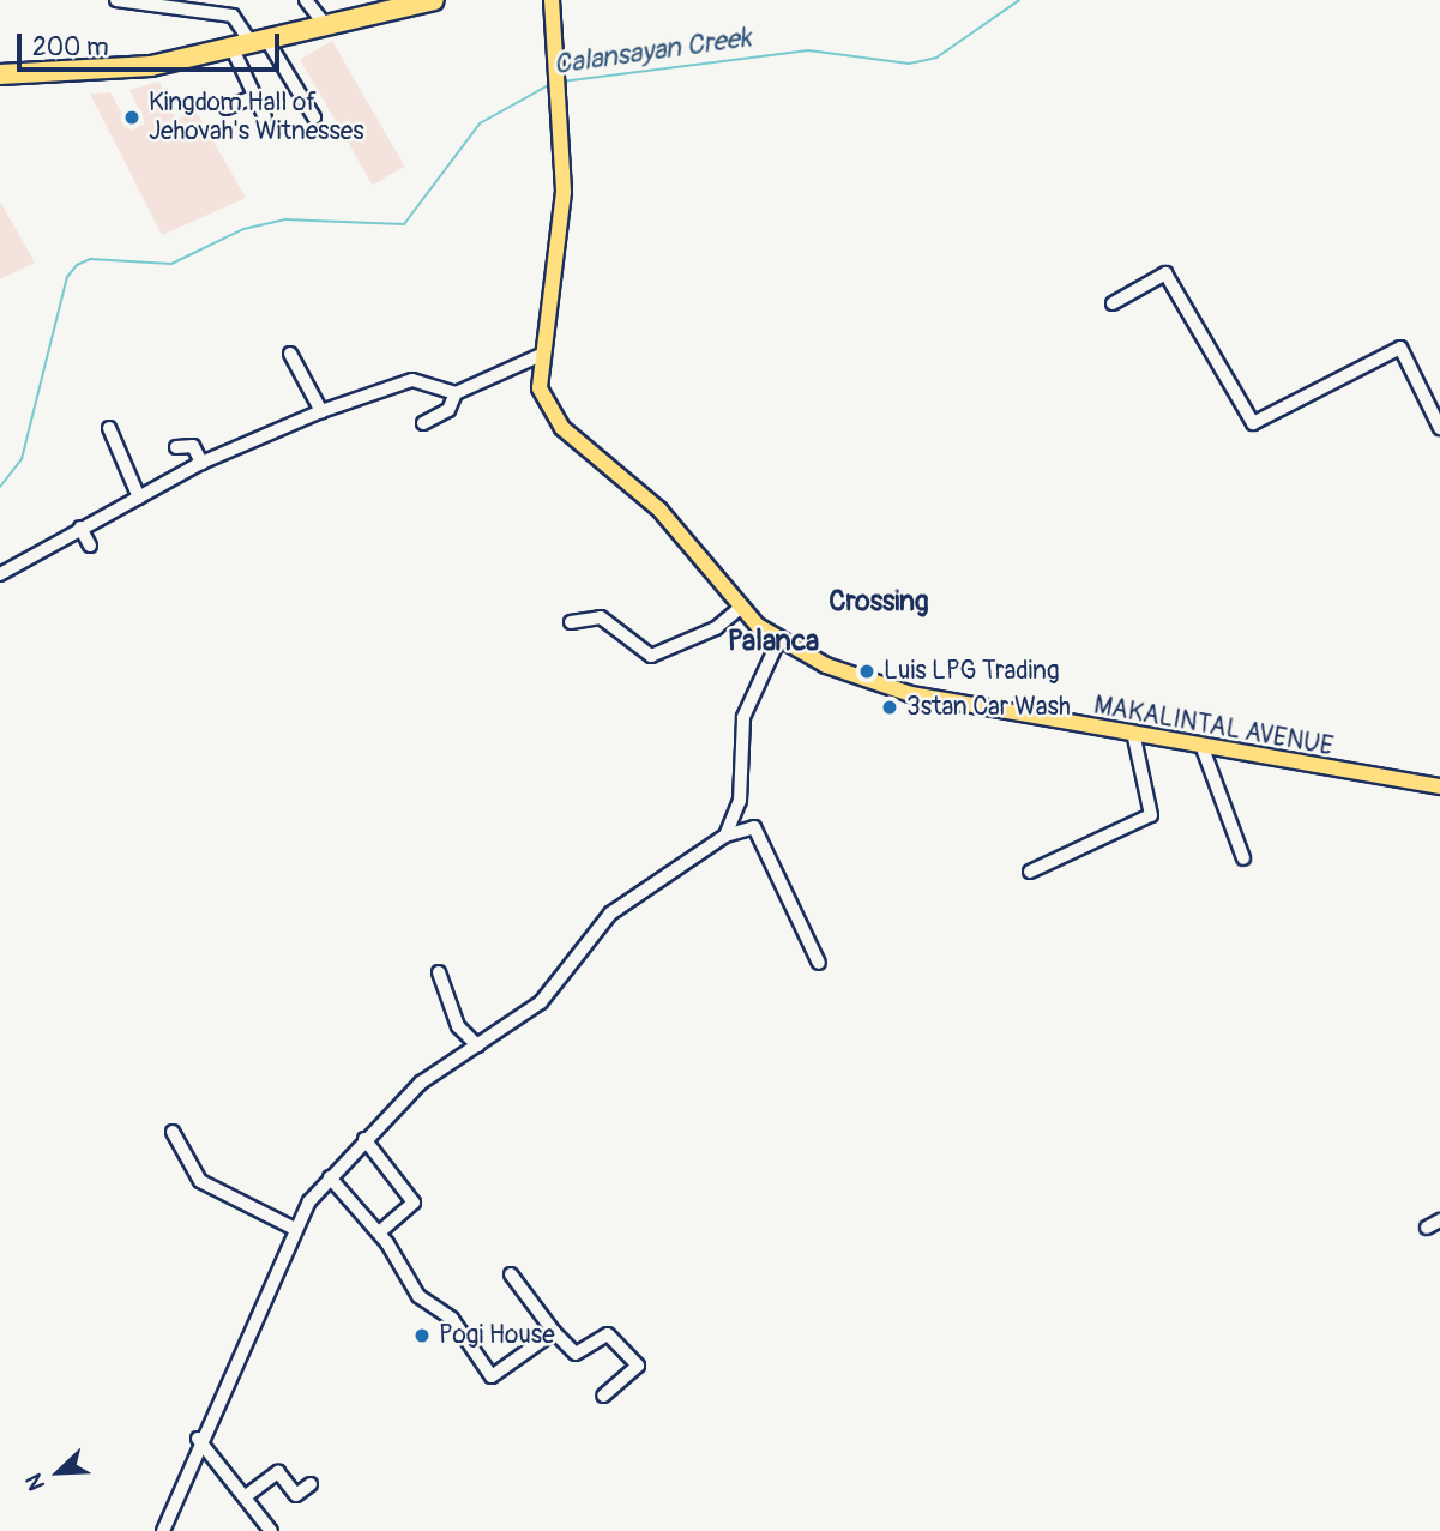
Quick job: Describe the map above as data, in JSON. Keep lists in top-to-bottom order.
{
  "streets": {
    "main road": ["MAKALINTAL AVENUE"]
  },
  "districts": ["Crossing", "Palanca"],
  "water": ["Calansayan Creek"],
  "places": [
    "Kingdom Hall of Jehovah's Witnesses",
    "Luis LPG Trading",
    "3stan Car Wash",
    "Pogi House"
  ],
  "scale_bar": "200 m",
  "north": "bottom left"
}
